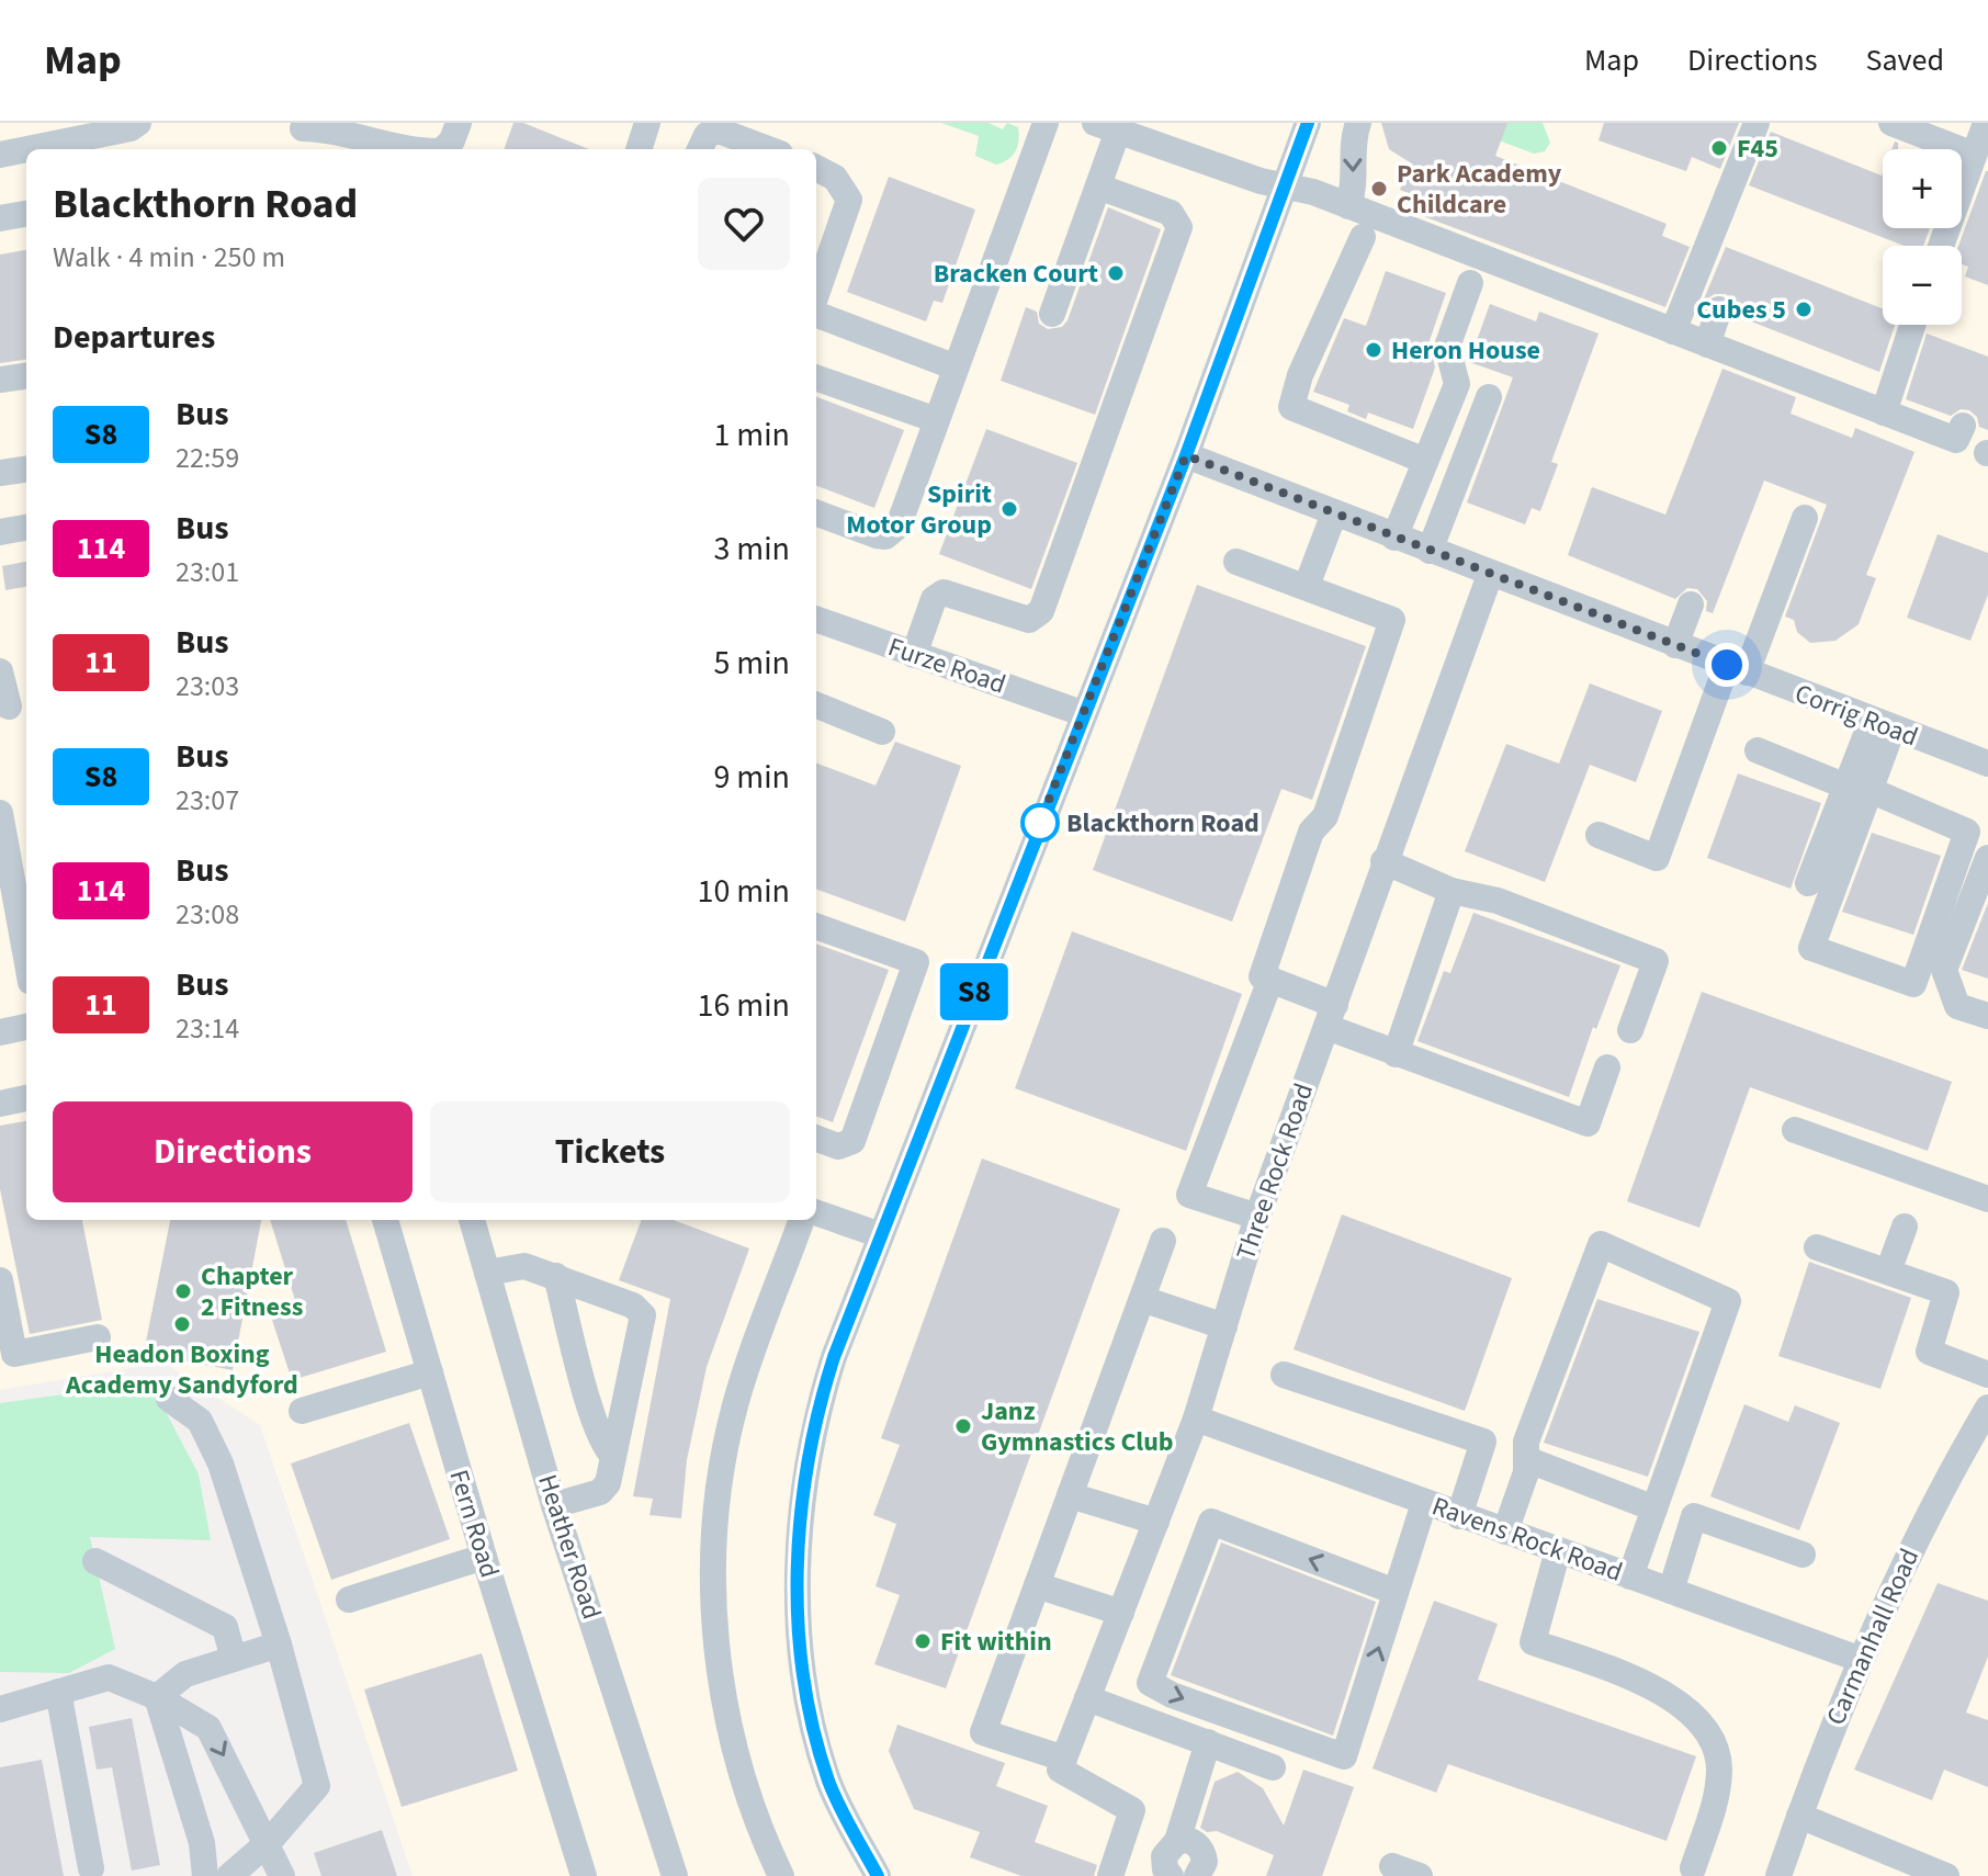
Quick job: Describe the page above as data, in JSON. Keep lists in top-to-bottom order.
{
  "streets": {
    "street": [
      "Furze Road",
      "Corrig Road",
      "Three Rock Road",
      "Fern Road",
      "Ravens Rock Road",
      "Heather Road",
      "Carmanhall Road"
    ]
  },
  "crossings": [
    ["Corrig Road", "Three Rock Road"],
    ["Three Rock Road", "Ravens Rock Road"],
    ["Ravens Rock Road", "Carmanhall Road"]
  ],
  "places": [
    "F45",
    "Park Academy Childcare",
    "Bracken Court",
    "Cubes 5",
    "Heron House",
    "Spirit Motor Group",
    "Blackthorn Road",
    "Chapter 2 Fitness",
    "Headon Boxing Academy Sandyford",
    "Janz Gymnastics Club",
    "Fit within"
  ],
  "lines": ["bus line S8"],
  "page": {
    "header": "Map",
    "nav": ["Map", "Directions", "Saved"],
    "on_map": "S8",
    "map_buttons": ["+", "−"],
    "heading": [
      ["Blackthorn Road", "Walk · 4 min · 250 m"],
      "Departures"
    ],
    "list": [
      {
        "mark": "S8",
        "name": "Bus",
        "note": "22:59",
        "value": "1 min"
      },
      {
        "mark": "114",
        "name": "Bus",
        "note": "23:01",
        "value": "3 min"
      },
      {
        "mark": "11",
        "name": "Bus",
        "note": "23:03",
        "value": "5 min"
      },
      {
        "mark": "S8",
        "name": "Bus",
        "note": "23:07",
        "value": "9 min"
      },
      {
        "mark": "114",
        "name": "Bus",
        "note": "23:08",
        "value": "10 min"
      },
      {
        "mark": "11",
        "name": "Bus",
        "note": "23:14",
        "value": "16 min"
      }
    ],
    "buttons": ["Directions", "Tickets"]
  }
}
